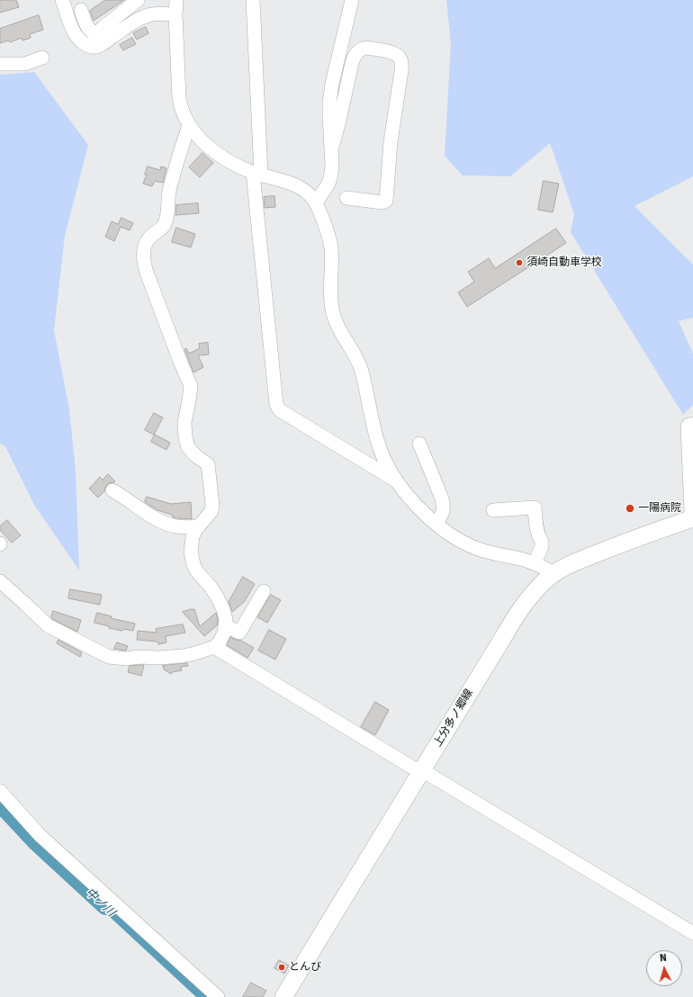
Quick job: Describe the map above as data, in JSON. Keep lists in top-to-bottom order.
{
  "streets": {
    "main road": ["上分多ノ郷線"]
  },
  "water": ["中ノ川"],
  "places": ["須崎自動車学校", "一陽病院", "とんび"],
  "north": "top"
}
